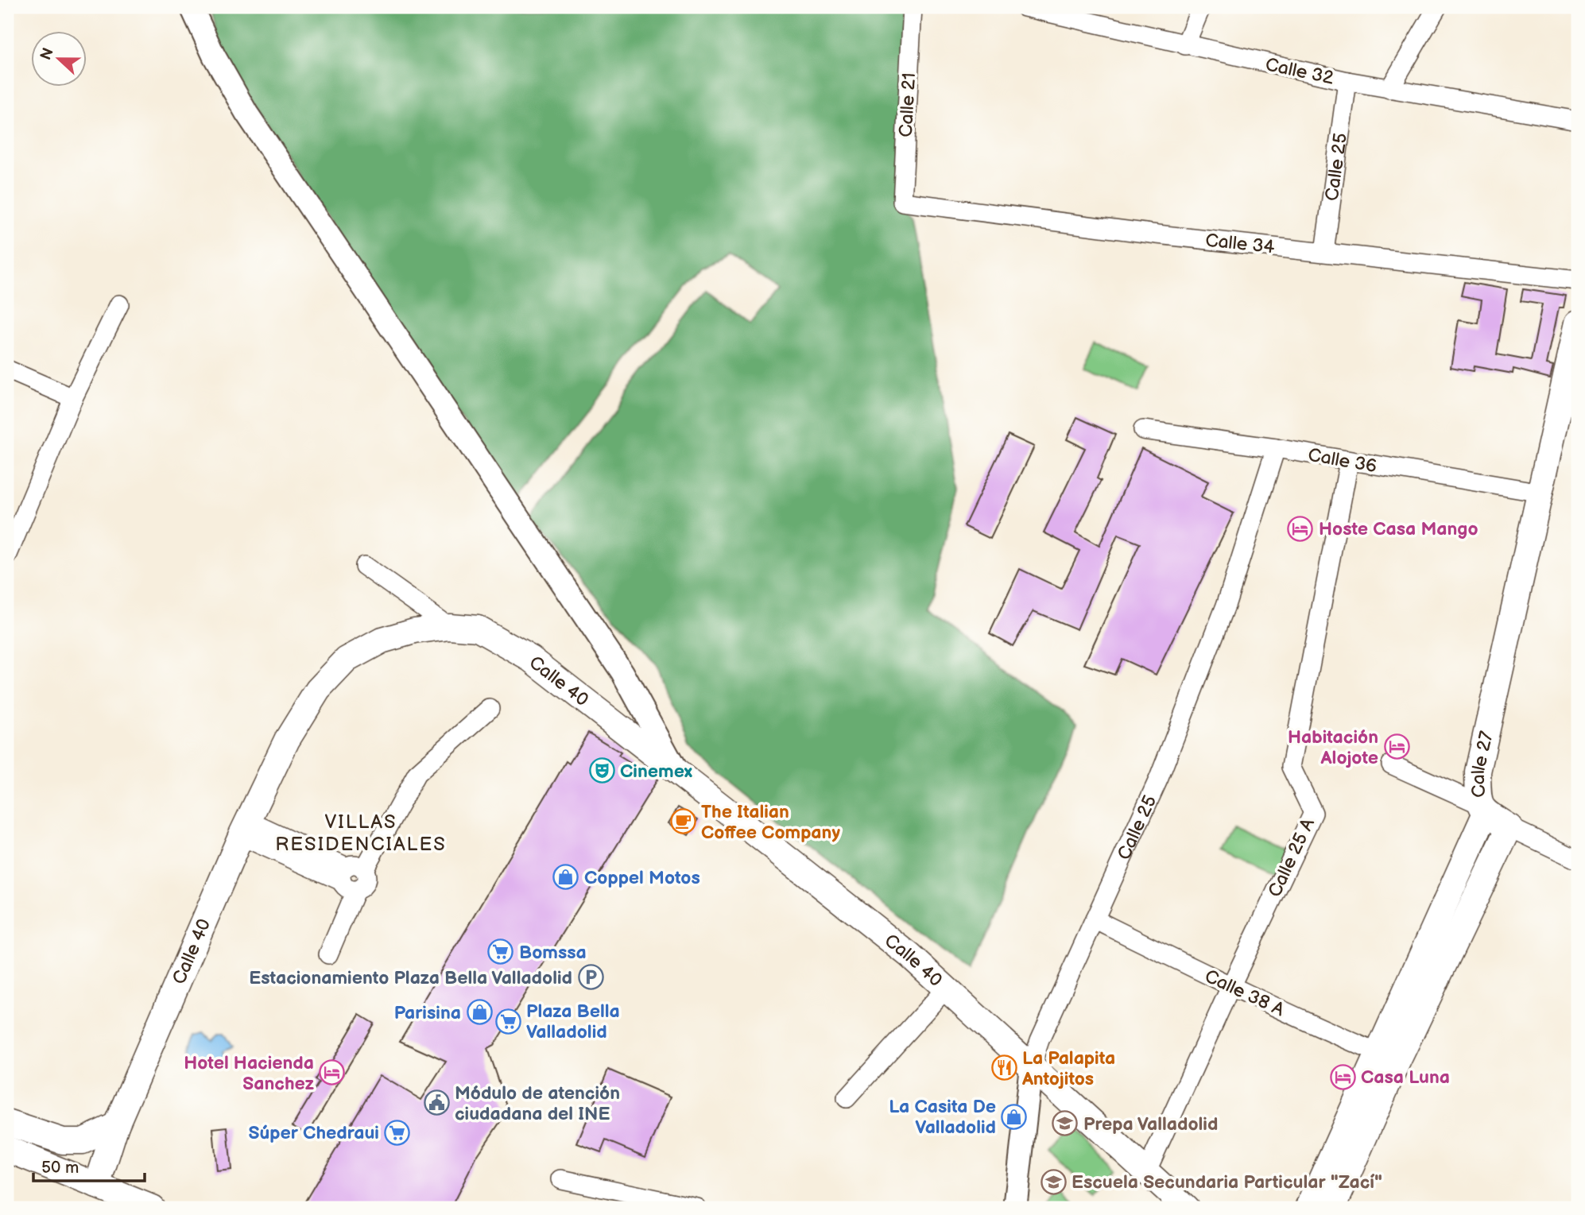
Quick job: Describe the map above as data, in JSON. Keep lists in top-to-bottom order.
{
  "streets": {
    "main road": ["Calle 40", "Calle 27"],
    "street": [
      "Calle 32",
      "Calle 21",
      "Calle 25",
      "Calle 34",
      "Calle 36",
      "Calle 25 A",
      "Calle 38 A"
    ]
  },
  "crossings": [
    ["Calle 32", "Calle 25"],
    ["Calle 21", "Calle 34"],
    ["Calle 25", "Calle 34"],
    ["Calle 25", "Calle 36"],
    ["Calle 25", "Calle 40"],
    ["Calle 25", "Calle 38 A"],
    ["Calle 36", "Calle 27"],
    ["Calle 36", "Calle 25 A"],
    ["Calle 40", "Calle 25 A"],
    ["Calle 27", "Calle 38 A"],
    ["Calle 25 A", "Calle 38 A"]
  ],
  "districts": ["VILLAS RESIDENCIALES"],
  "places": {
    "hotel": [
      "Hoste Casa Mango",
      "Habitación Alojote",
      "Hotel Hacienda Sanchez",
      "Casa Luna"
    ],
    "theatre": ["Cinemex"],
    "cafe": ["The Italian Coffee Company"],
    "shop": ["Coppel Motos", "Parisina", "La Casita De Valladolid"],
    "supermarket": ["Bomssa", "Plaza Bella Valladolid", "Súper Chedraui"],
    "parking": ["Estacionamiento Plaza Bella Valladolid"],
    "restaurant": ["La Palapita Antojitos"],
    "public building": ["Módulo de atención ciudadana del INE"],
    "school or university": ["Prepa Valladolid", "Escuela Secundaria Particular \"Zací\""]
  },
  "scale_bar": "50 m",
  "north": "left"
}
